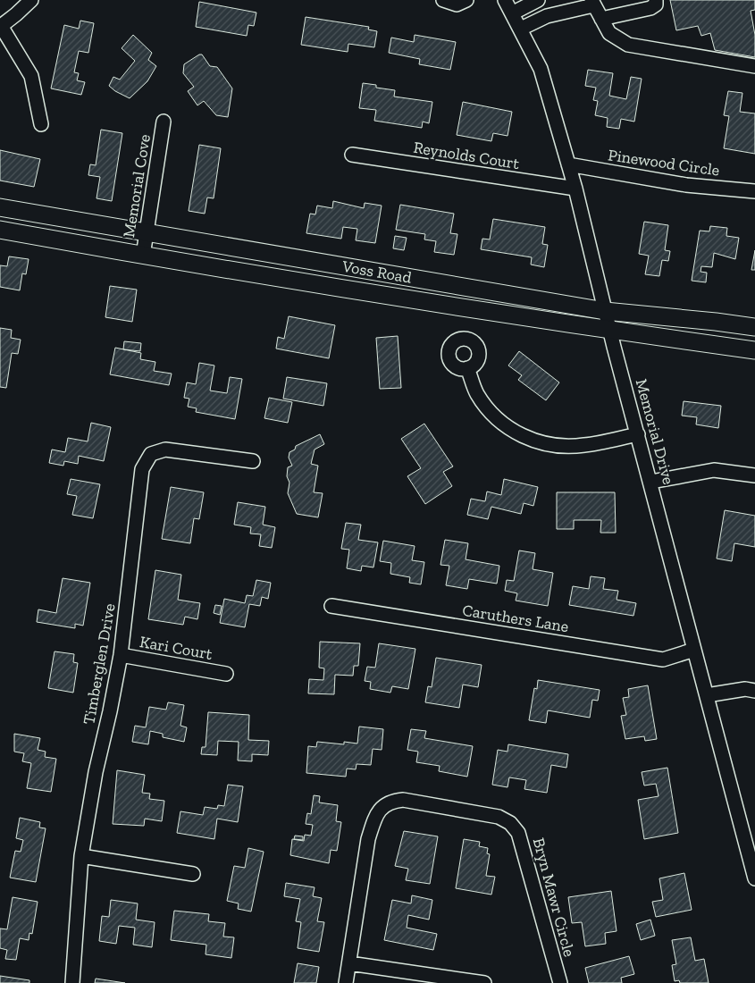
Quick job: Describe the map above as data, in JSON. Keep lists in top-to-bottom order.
{
  "streets": {
    "main road": ["Voss Road"],
    "street": [
      "Reynolds Court",
      "Pinewood Circle",
      "Memorial Cove",
      "Memorial Drive",
      "Caruthers Lane",
      "Kari Court",
      "Timberglen Drive",
      "Bryn Mawr Circle"
    ]
  },
  "crossings": [
    ["Reynolds Court", "Memorial Drive"],
    ["Pinewood Circle", "Memorial Drive"],
    ["Memorial Cove", "Voss Road"],
    ["Voss Road", "Memorial Drive"],
    ["Memorial Drive", "Caruthers Lane"],
    ["Kari Court", "Timberglen Drive"]
  ]
}
